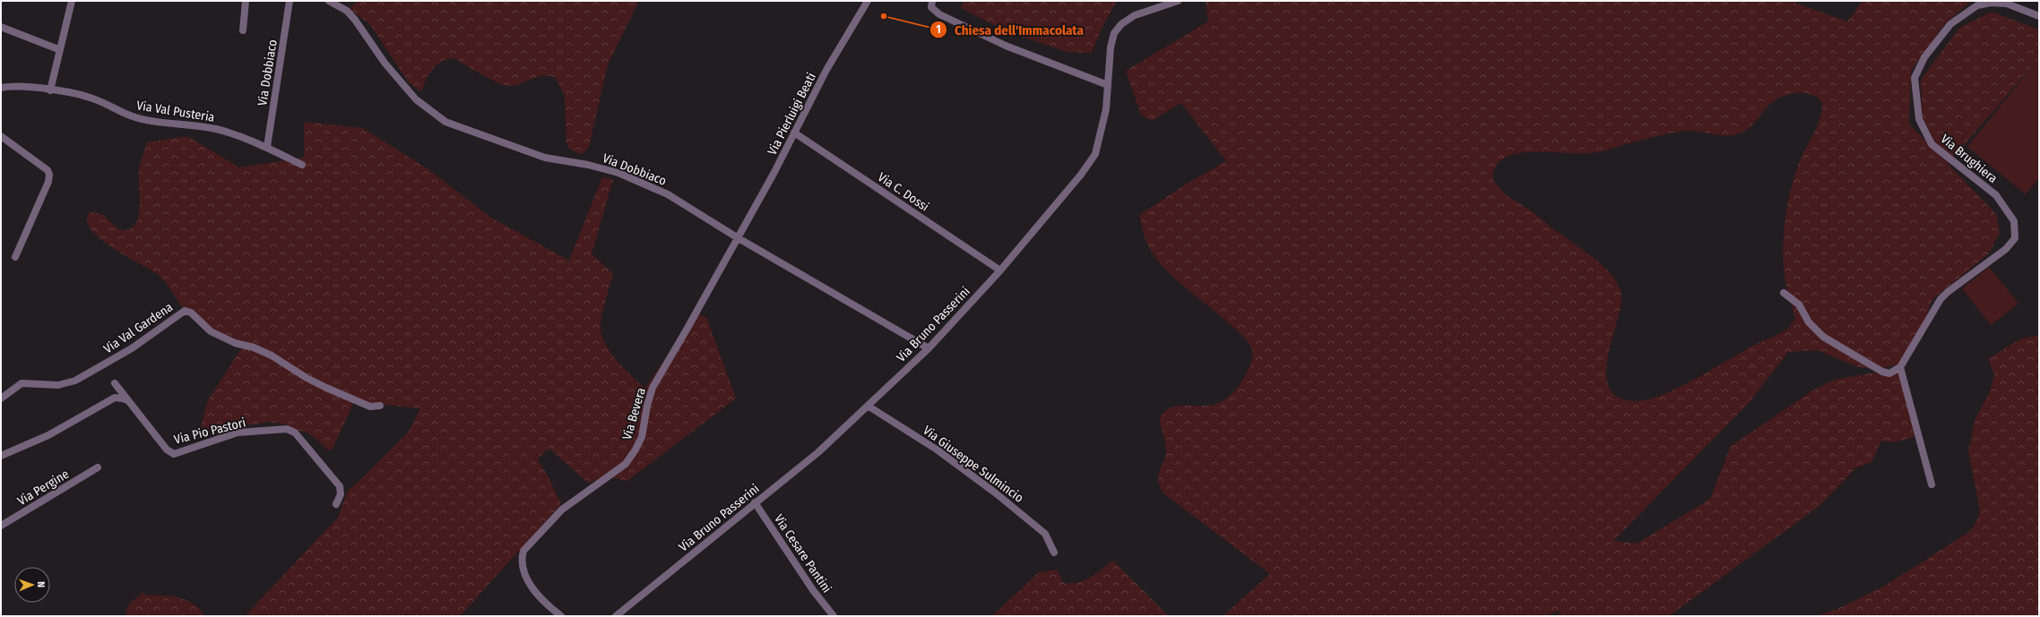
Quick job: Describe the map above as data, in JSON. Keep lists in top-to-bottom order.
{
  "streets": {
    "street": [
      "Via Dobbiaco",
      "Via Val Pusteria",
      "Via Pierluigi Beati",
      "Via Brughiera",
      "Via C. Dossi",
      "Via Bruno Passerini",
      "Via Val Gardena",
      "Via Bevera",
      "Via Pio Pastori",
      "Via Giuseppe Sulmincio",
      "Via Pergine",
      "Via Cesare Pantini"
    ]
  },
  "crossings": [
    ["Via Dobbiaco", "Via Val Pusteria"],
    ["Via Dobbiaco", "Via Pierluigi Beati"],
    ["Via Dobbiaco", "Via Bruno Passerini"],
    ["Via Dobbiaco", "Via Bevera"],
    ["Via Pierluigi Beati", "Via C. Dossi"],
    ["Via Pierluigi Beati", "Via Bevera"],
    ["Via C. Dossi", "Via Bruno Passerini"],
    ["Via Bruno Passerini", "Via Giuseppe Sulmincio"],
    ["Via Bruno Passerini", "Via Cesare Pantini"]
  ],
  "places": ["Chiesa dell'Immacolata"],
  "north": "right"
}
